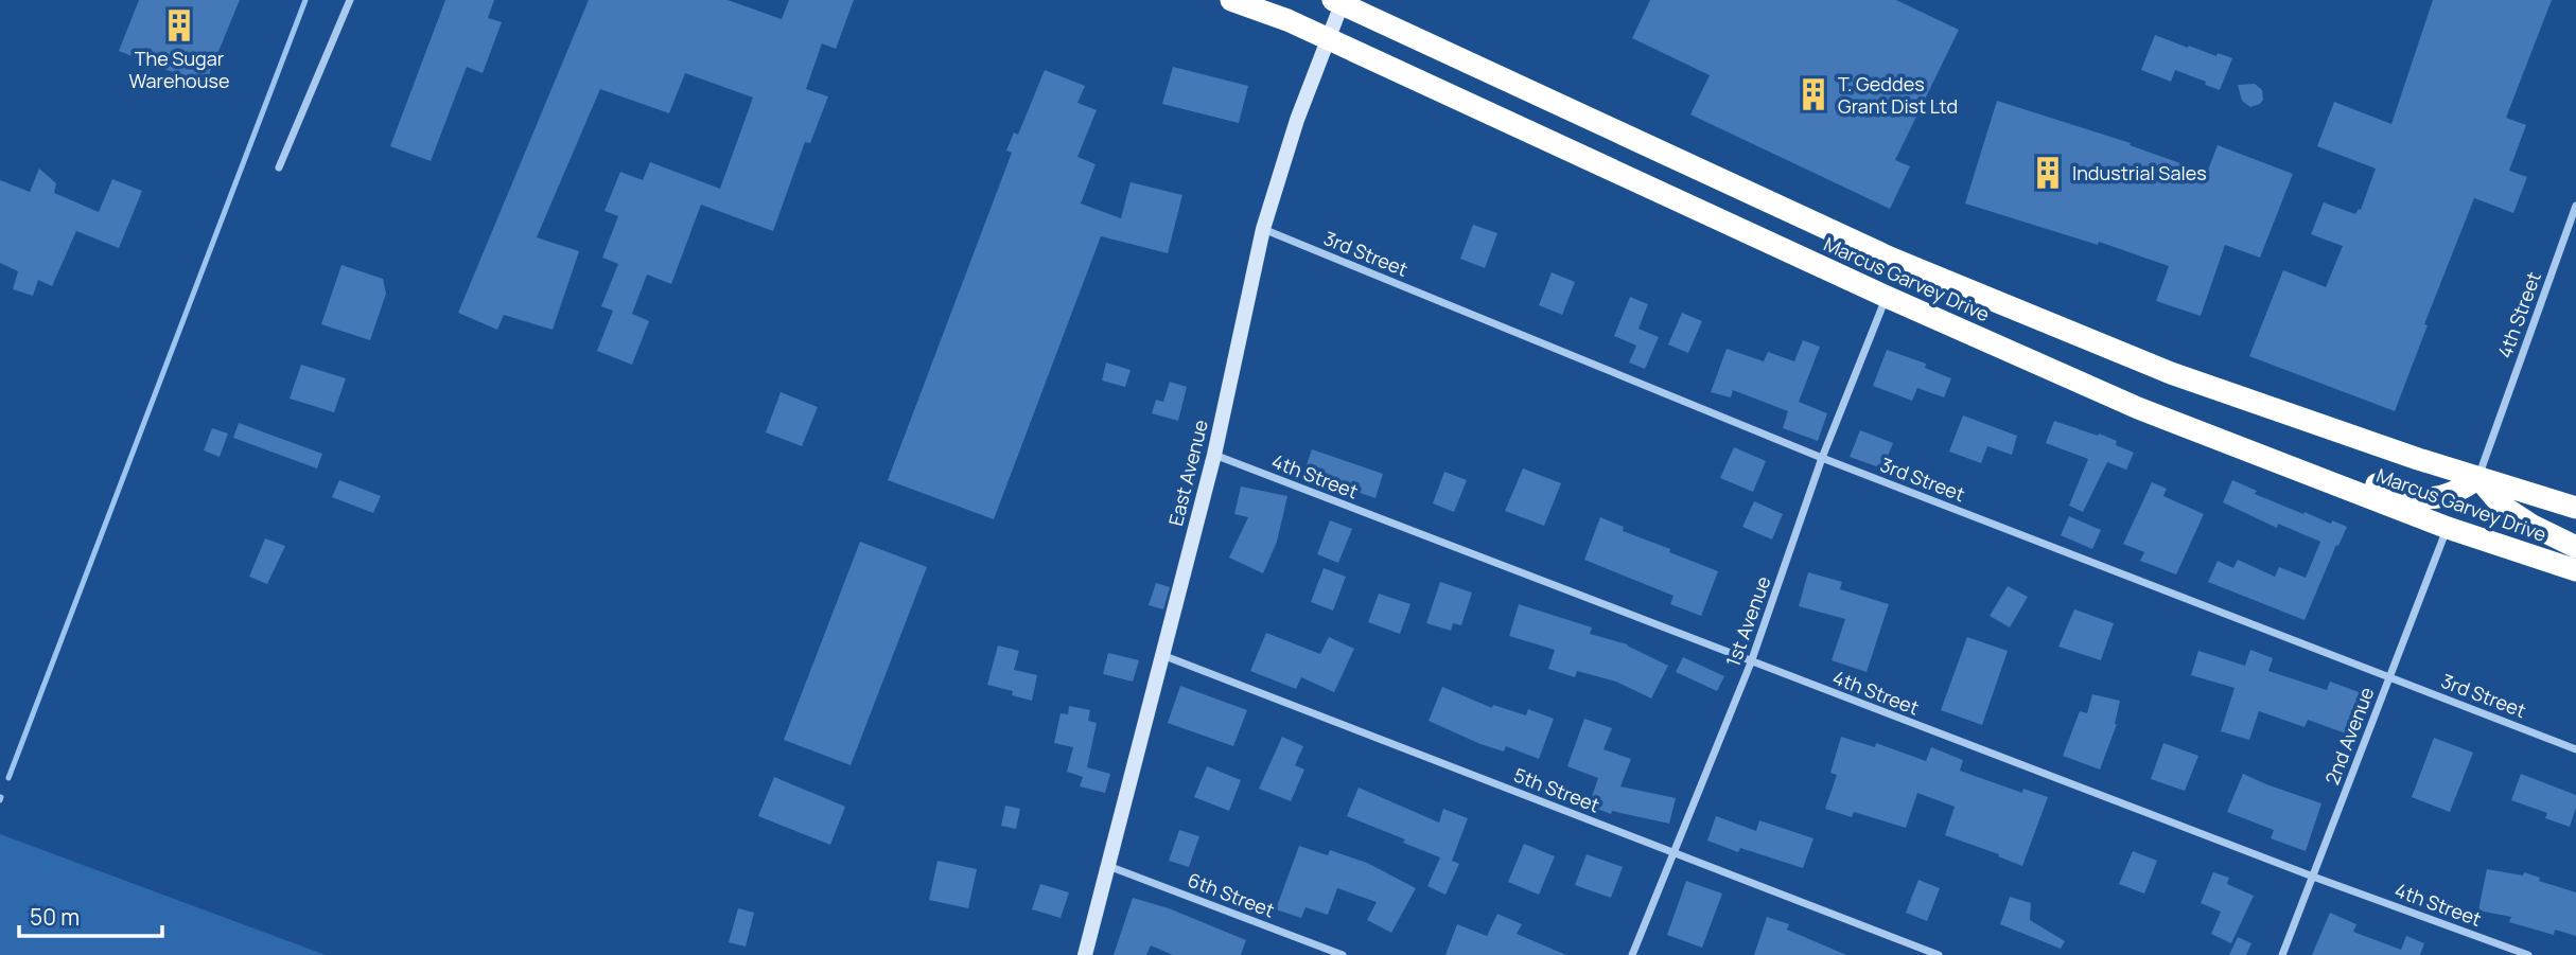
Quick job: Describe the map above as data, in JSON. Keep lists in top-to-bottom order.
{
  "streets": {
    "highway": ["Marcus Garvey Drive"],
    "main road": ["East Avenue"],
    "street": [
      "3rd Street",
      "4th Street",
      "1st Avenue",
      "2nd Avenue",
      "5th Street",
      "6th Street"
    ]
  },
  "crossings": [
    ["3rd Street", "East Avenue"],
    ["3rd Street", "1st Avenue"],
    ["3rd Street", "2nd Avenue"],
    ["Marcus Garvey Drive", "4th Street"],
    ["Marcus Garvey Drive", "East Avenue"],
    ["Marcus Garvey Drive", "1st Avenue"],
    ["Marcus Garvey Drive", "2nd Avenue"],
    ["4th Street", "East Avenue"],
    ["4th Street", "1st Avenue"],
    ["4th Street", "2nd Avenue"],
    ["East Avenue", "5th Street"],
    ["East Avenue", "6th Street"],
    ["1st Avenue", "5th Street"]
  ],
  "places": {
    "building": ["The Sugar Warehouse", "T. Geddes Grant Dist Ltd", "Industrial Sales"]
  },
  "scale_bar": "50 m"
}
